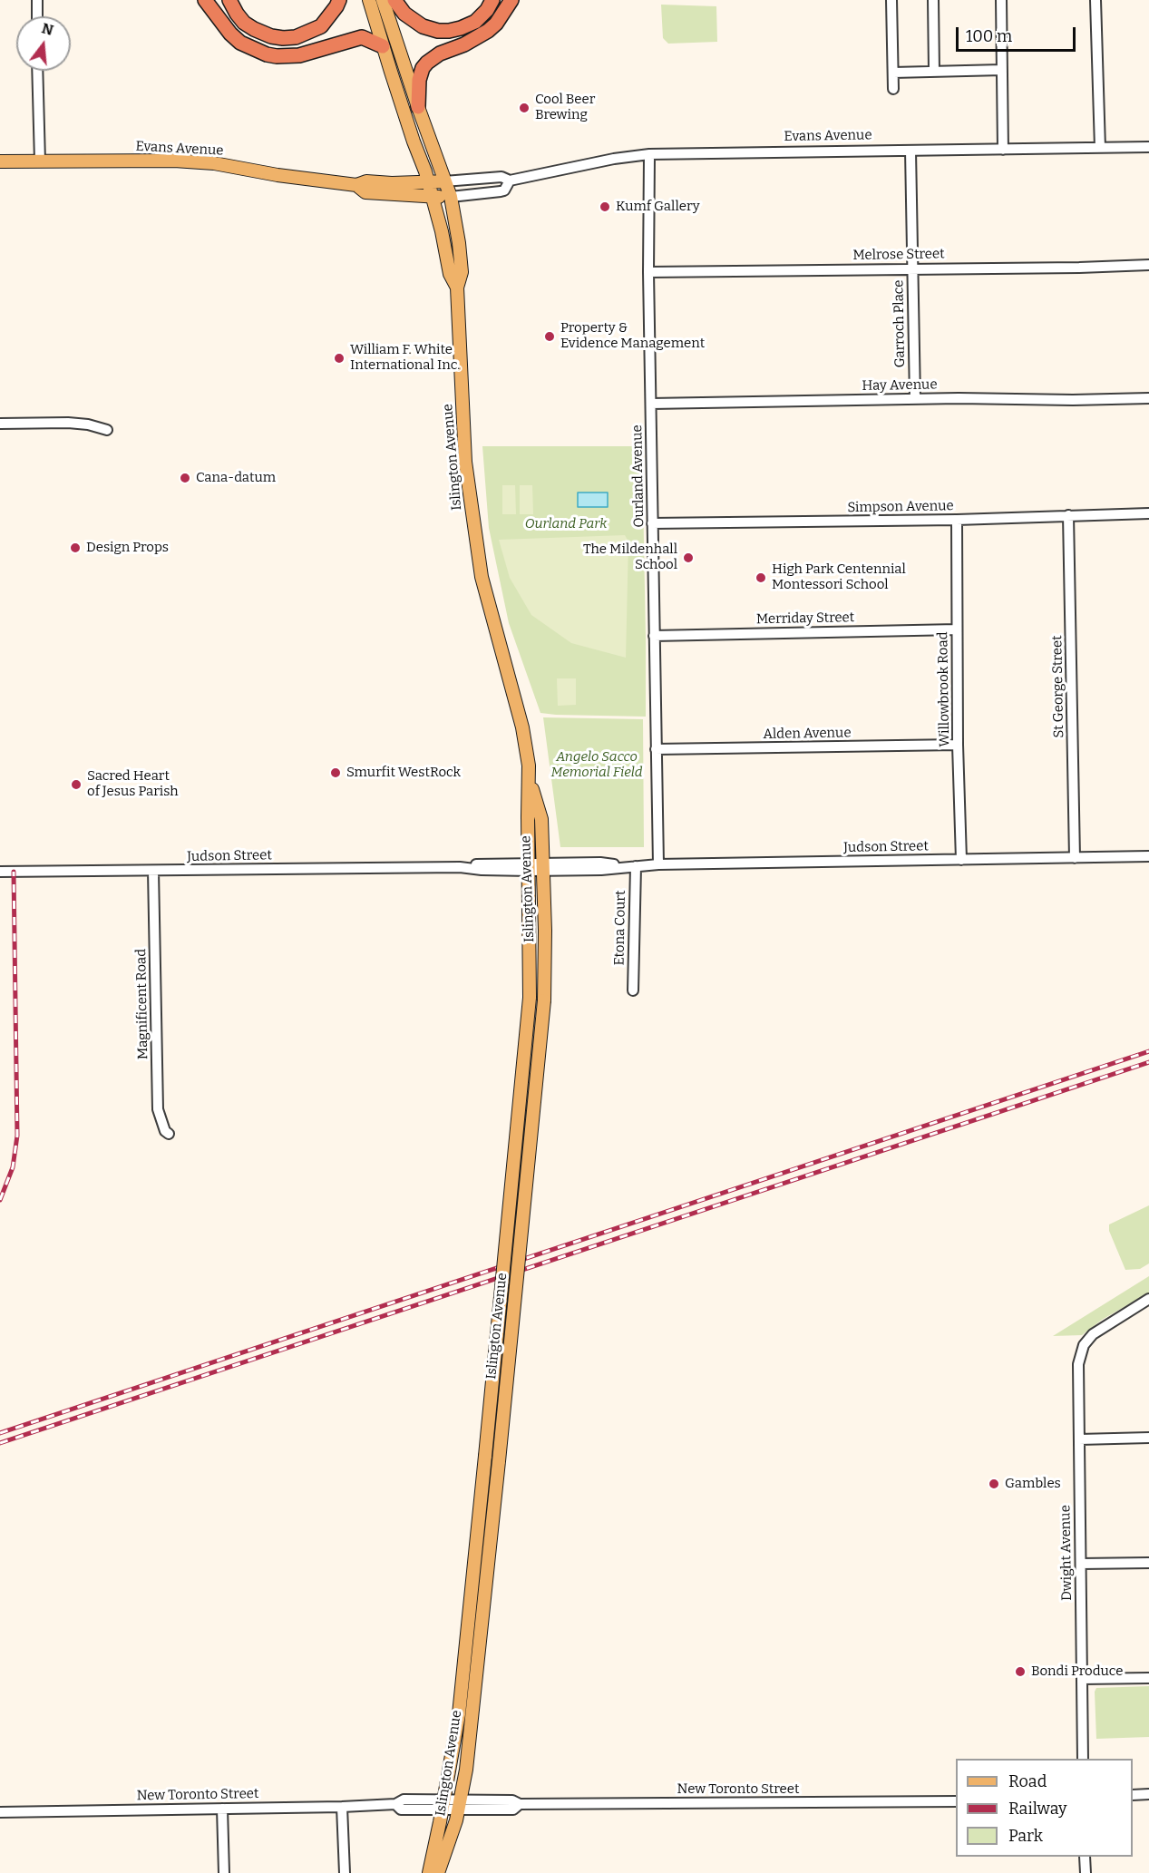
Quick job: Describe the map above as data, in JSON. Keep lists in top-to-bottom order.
{
  "streets": {
    "main road": ["Evans Avenue", "Islington Avenue"],
    "street": [
      "Melrose Street",
      "Garroch Place",
      "Hay Avenue",
      "Ourland Avenue",
      "Simpson Avenue",
      "Merriday Street",
      "St George Street",
      "Willowbrook Road",
      "Alden Avenue",
      "Judson Street",
      "Etona Court",
      "Magnificent Road",
      "Dwight Avenue",
      "New Toronto Street"
    ]
  },
  "crossings": [
    ["Evans Avenue", "Garroch Place"],
    ["Evans Avenue", "Islington Avenue"],
    ["Evans Avenue", "Ourland Avenue"],
    ["Melrose Street", "Garroch Place"],
    ["Melrose Street", "Ourland Avenue"],
    ["Garroch Place", "Hay Avenue"],
    ["Hay Avenue", "Ourland Avenue"],
    ["Islington Avenue", "Judson Street"],
    ["Islington Avenue", "New Toronto Street"],
    ["Ourland Avenue", "Simpson Avenue"],
    ["Ourland Avenue", "Merriday Street"],
    ["Ourland Avenue", "Alden Avenue"],
    ["Ourland Avenue", "Judson Street"],
    ["Simpson Avenue", "St George Street"],
    ["Simpson Avenue", "Willowbrook Road"],
    ["Merriday Street", "Willowbrook Road"],
    ["St George Street", "Judson Street"],
    ["Willowbrook Road", "Alden Avenue"],
    ["Willowbrook Road", "Judson Street"],
    ["Judson Street", "Etona Court"],
    ["Judson Street", "Magnificent Road"]
  ],
  "parks": ["Ourland Park", "Angelo Sacco Memorial Field"],
  "places": [
    "Cool Beer Brewing",
    "Kumf Gallery",
    "Property & Evidence Management",
    "William F. White International Inc.",
    "Cana-datum",
    "Design Props",
    "The Mildenhall School",
    "High Park Centennial Montessori School",
    "Smurfit WestRock",
    "Sacred Heart of Jesus Parish",
    "Gambles",
    "Bondi Produce"
  ],
  "legend": ["Road", "Railway", "Park"],
  "scale_bar": "100 m",
  "north": "top"
}
